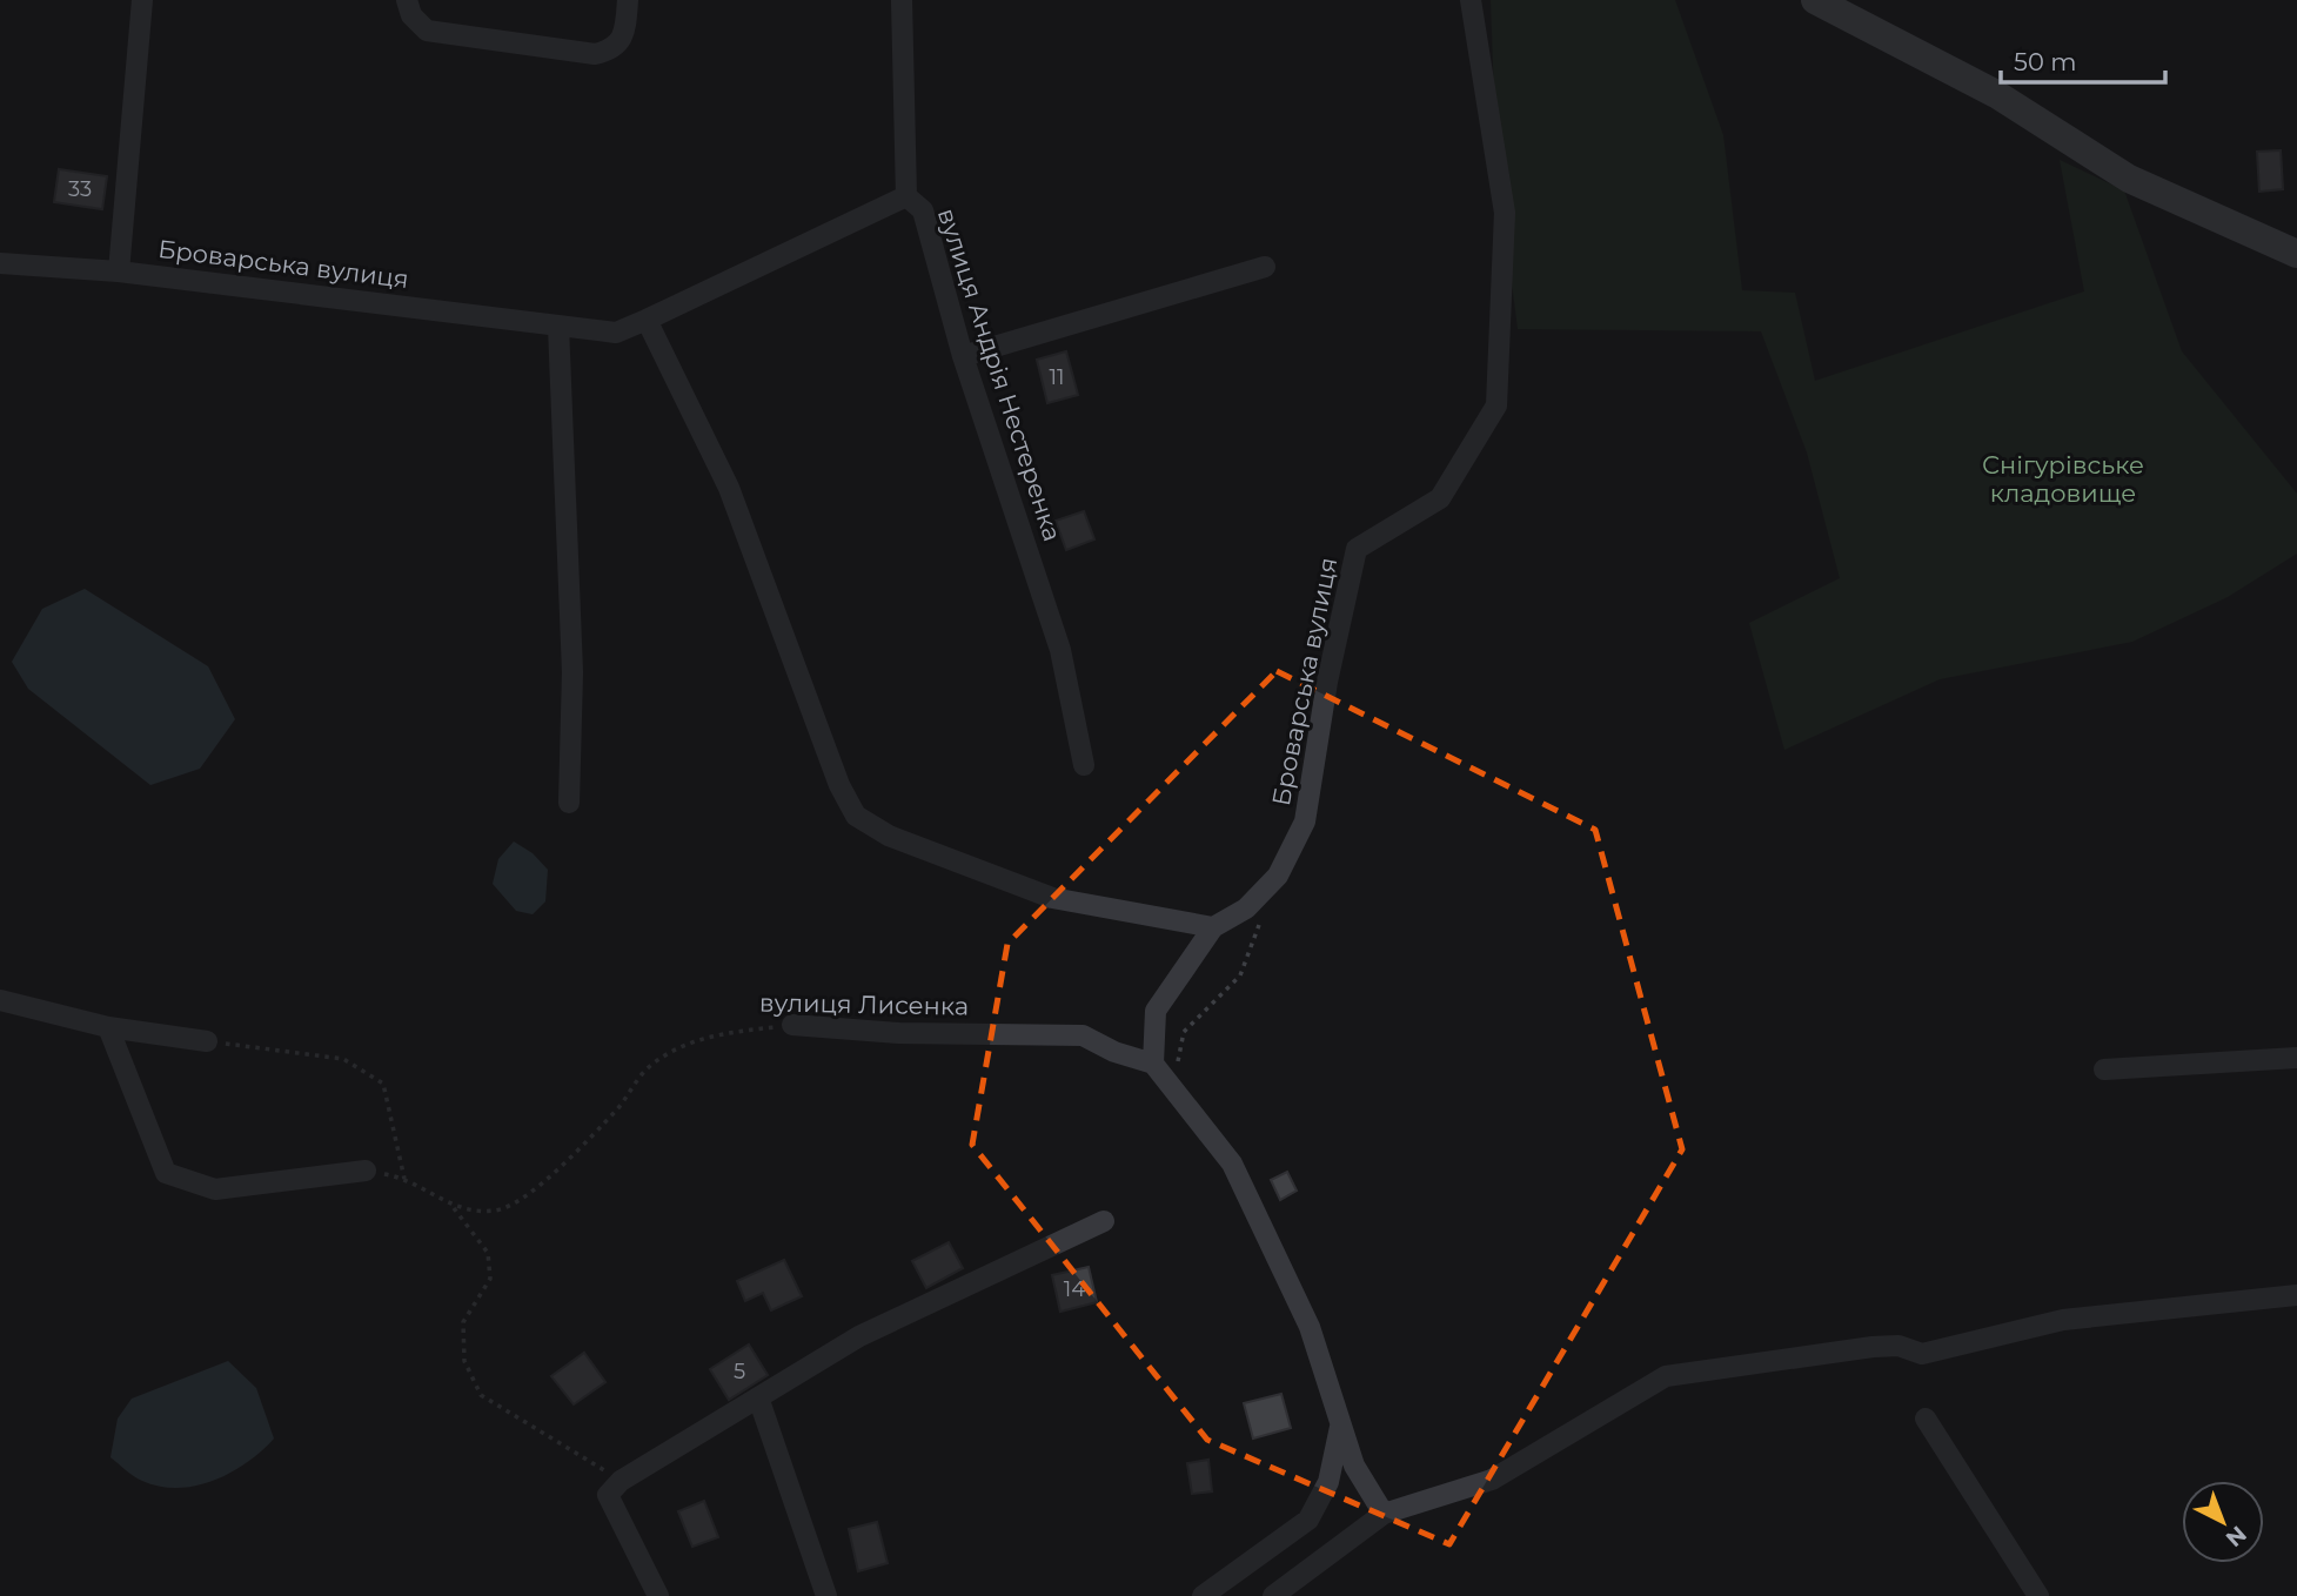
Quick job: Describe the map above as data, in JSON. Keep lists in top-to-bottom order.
{
  "streets": {
    "street": ["Броварська вулиця", "вулиця Андрія Нестеренка", "вулиця Лисенка"]
  },
  "crossings": [
    ["Броварська вулиця", "вулиця Андрія Нестеренка"]
  ],
  "parks": ["Снігурівське кладовище"],
  "house_numbers": [
    "33",
    "11",
    "14",
    "5"
  ],
  "scale_bar": "50 m",
  "north": "bottom right"
}
